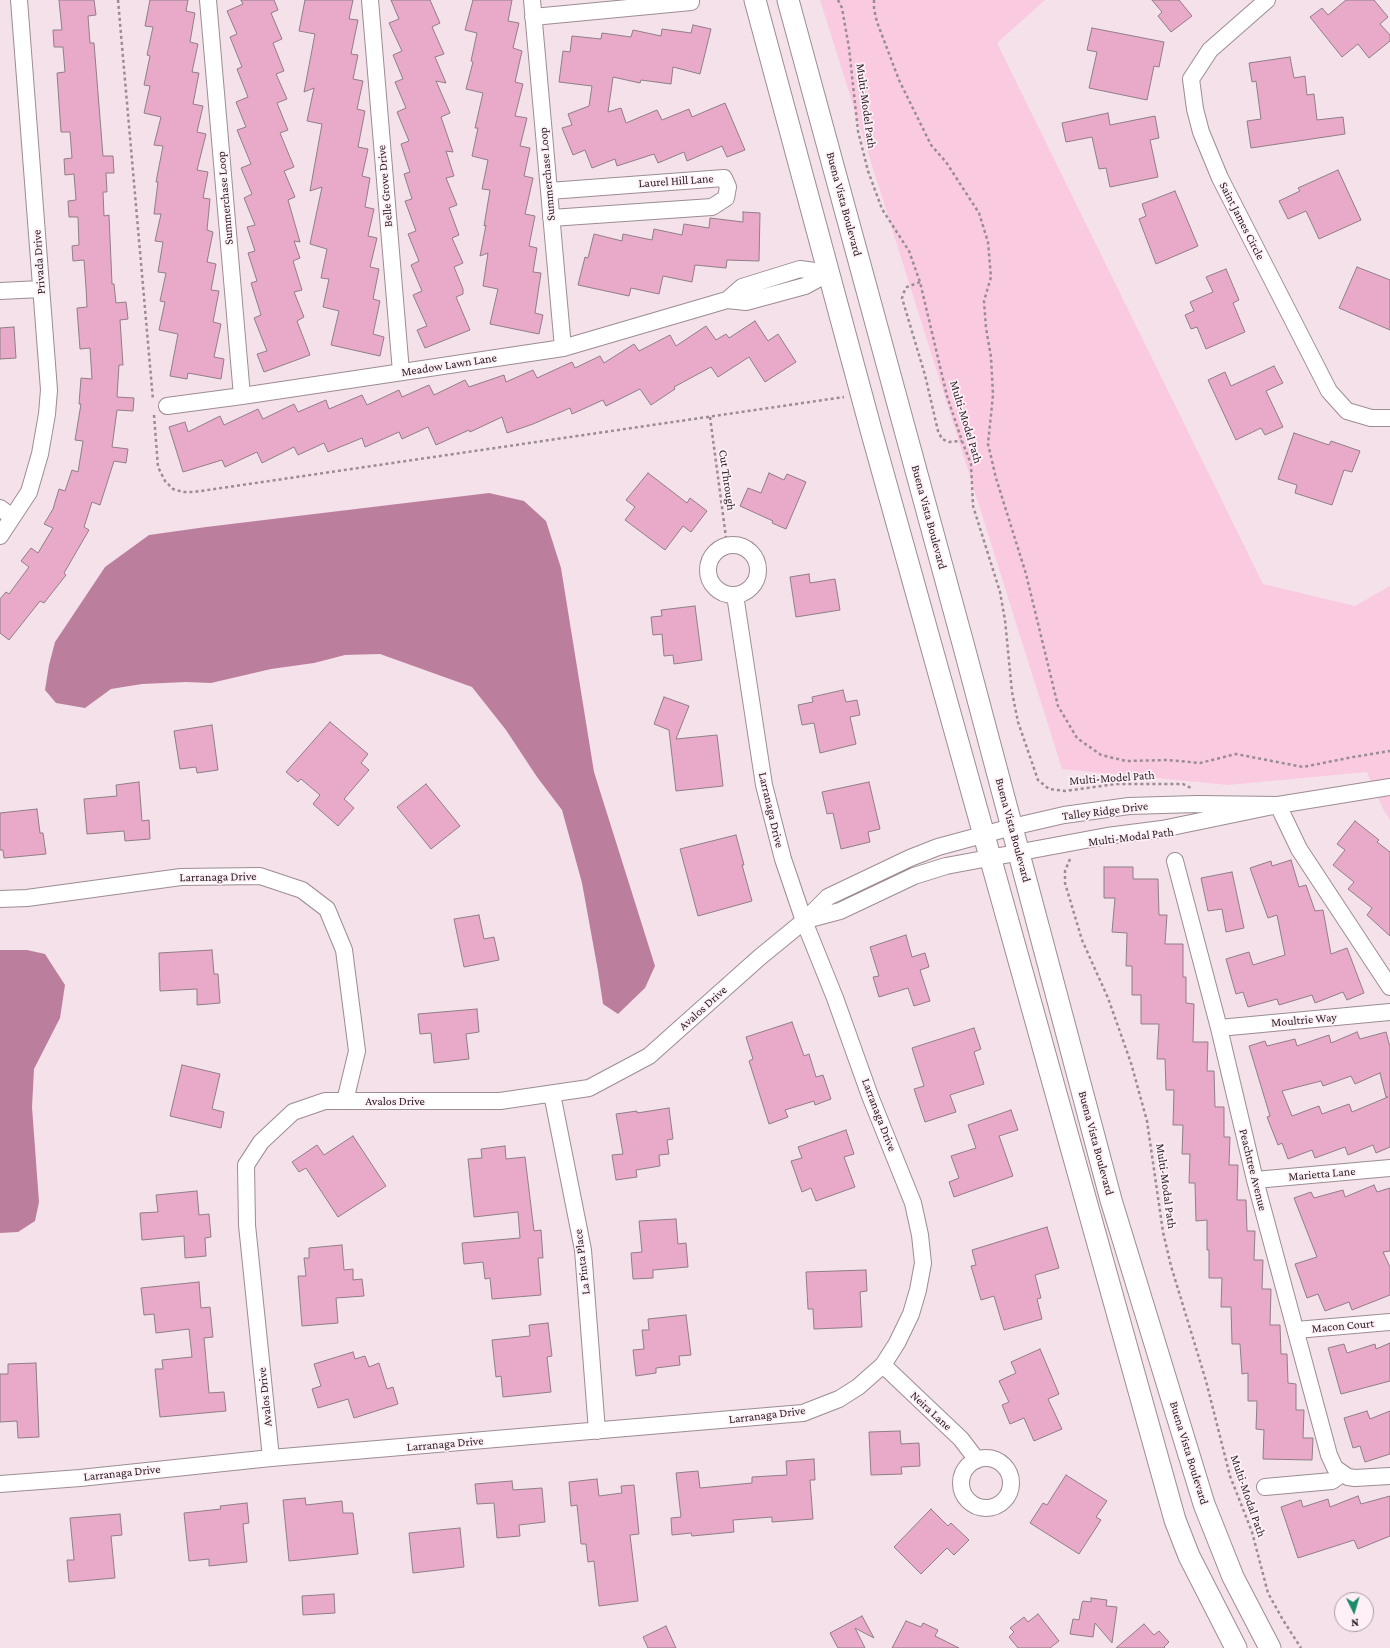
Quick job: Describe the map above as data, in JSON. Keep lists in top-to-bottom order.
{
  "streets": {
    "main road": ["Buena Vista Boulevard"],
    "street": [
      "Summerchase Loop",
      "Laurel Hill Lane",
      "Belle Grove Drive",
      "Saint James Circle",
      "Privada Drive",
      "Meadow Lawn Lane",
      "Larranaga Drive",
      "Talley Ridge Drive",
      "Avalos Drive",
      "Moultrie Way",
      "Peachtree Avenue",
      "Marietta Lane",
      "La Pinta Place",
      "Macon Court",
      "Neira Lane"
    ],
    "path": ["Multi-Model Path", "Cut Through", "Multi-Modal Path"]
  },
  "crossings": [
    ["Multi-Model Path", "Talley Ridge Drive"],
    ["Summerchase Loop", "Laurel Hill Lane"],
    ["Summerchase Loop", "Meadow Lawn Lane"],
    ["Belle Grove Drive", "Meadow Lawn Lane"],
    ["Buena Vista Boulevard", "Talley Ridge Drive"],
    ["Cut Through", "Larranaga Drive"],
    ["Larranaga Drive", "Avalos Drive"],
    ["Larranaga Drive", "La Pinta Place"],
    ["Larranaga Drive", "Neira Lane"],
    ["Talley Ridge Drive", "Avalos Drive"],
    ["Avalos Drive", "La Pinta Place"],
    ["Moultrie Way", "Peachtree Avenue"],
    ["Peachtree Avenue", "Marietta Lane"],
    ["Peachtree Avenue", "Macon Court"]
  ],
  "north": "bottom"
}
